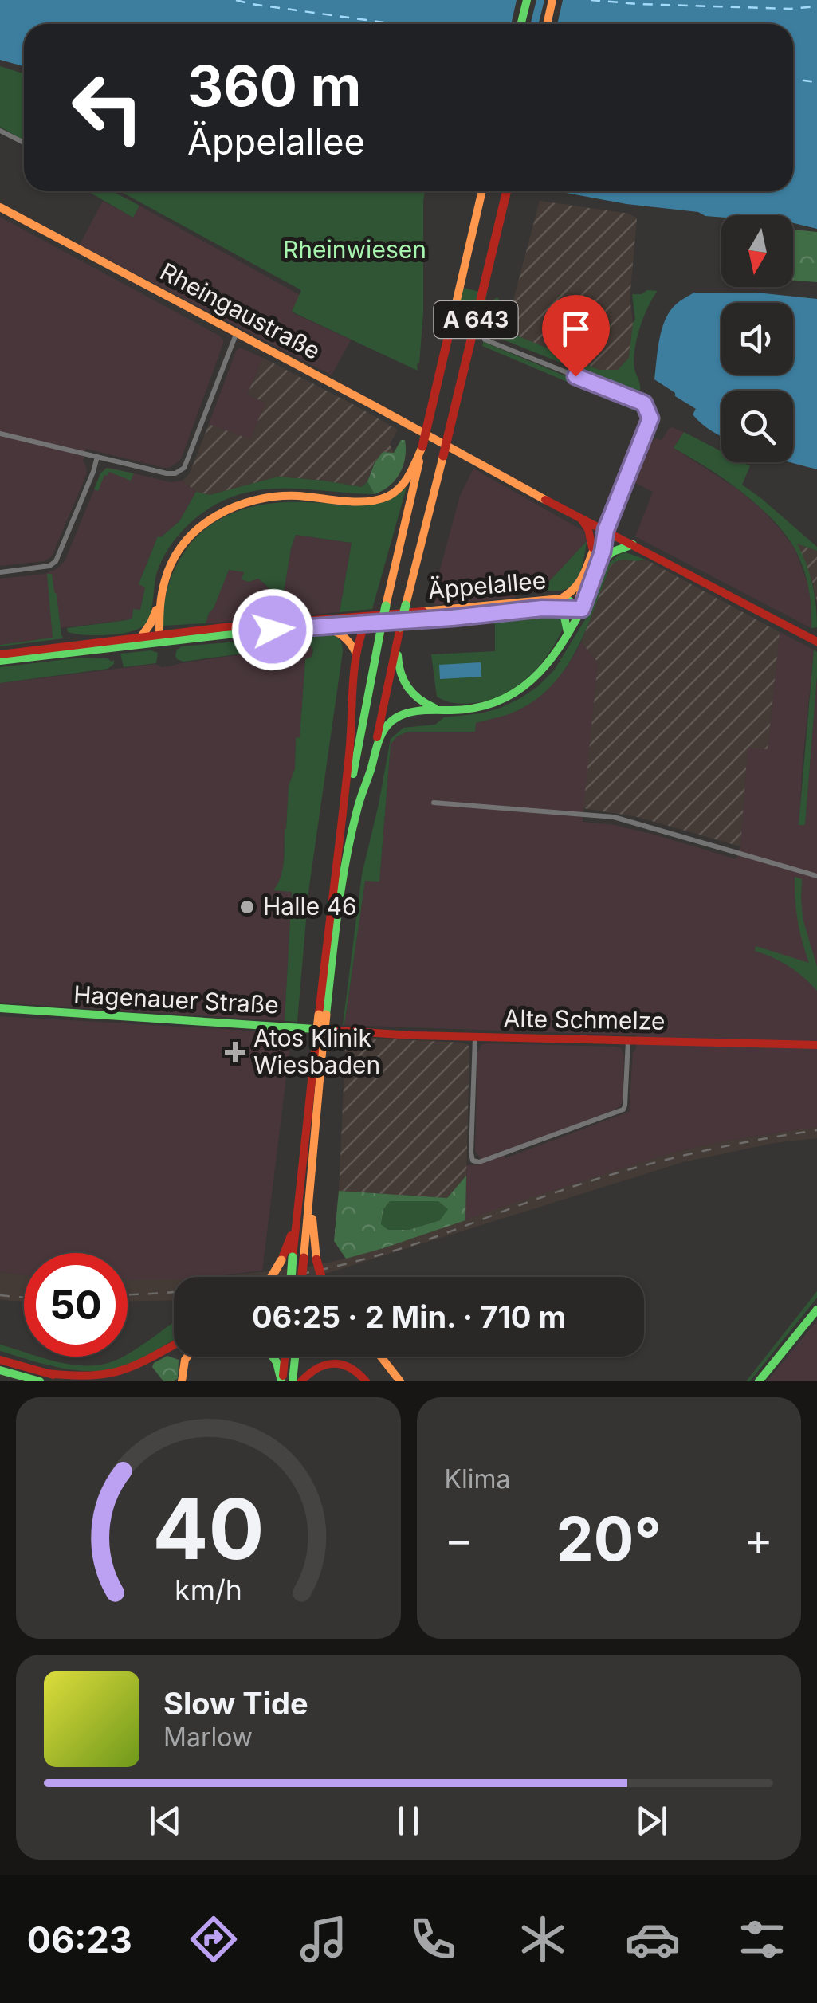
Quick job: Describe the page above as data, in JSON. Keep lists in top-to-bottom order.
{
  "streets": {
    "main road": [
      "Rheingaustraße",
      "A 643",
      "Äppelallee",
      "Hagenauer Straße",
      "Alte Schmelze"
    ]
  },
  "crossings": [
    ["Hagenauer Straße", "Alte Schmelze"]
  ],
  "parks": ["Rheinwiesen"],
  "places": {
    "other": ["Halle 46"],
    "health": ["Atos Klinik Wiesbaden"]
  },
  "north": "bottom",
  "page": {
    "turn": ["360 m", "Äppelallee"],
    "limit": "50",
    "trip": "06:25 · 2 Min. · 710 m",
    "tile": "Klima",
    "heat": ["−", "20°", "+"],
    "song": ["Slow Tide", "Marlow"],
    "tabs": "06:23",
    "gauge": ["40", "km/h"]
  }
}
